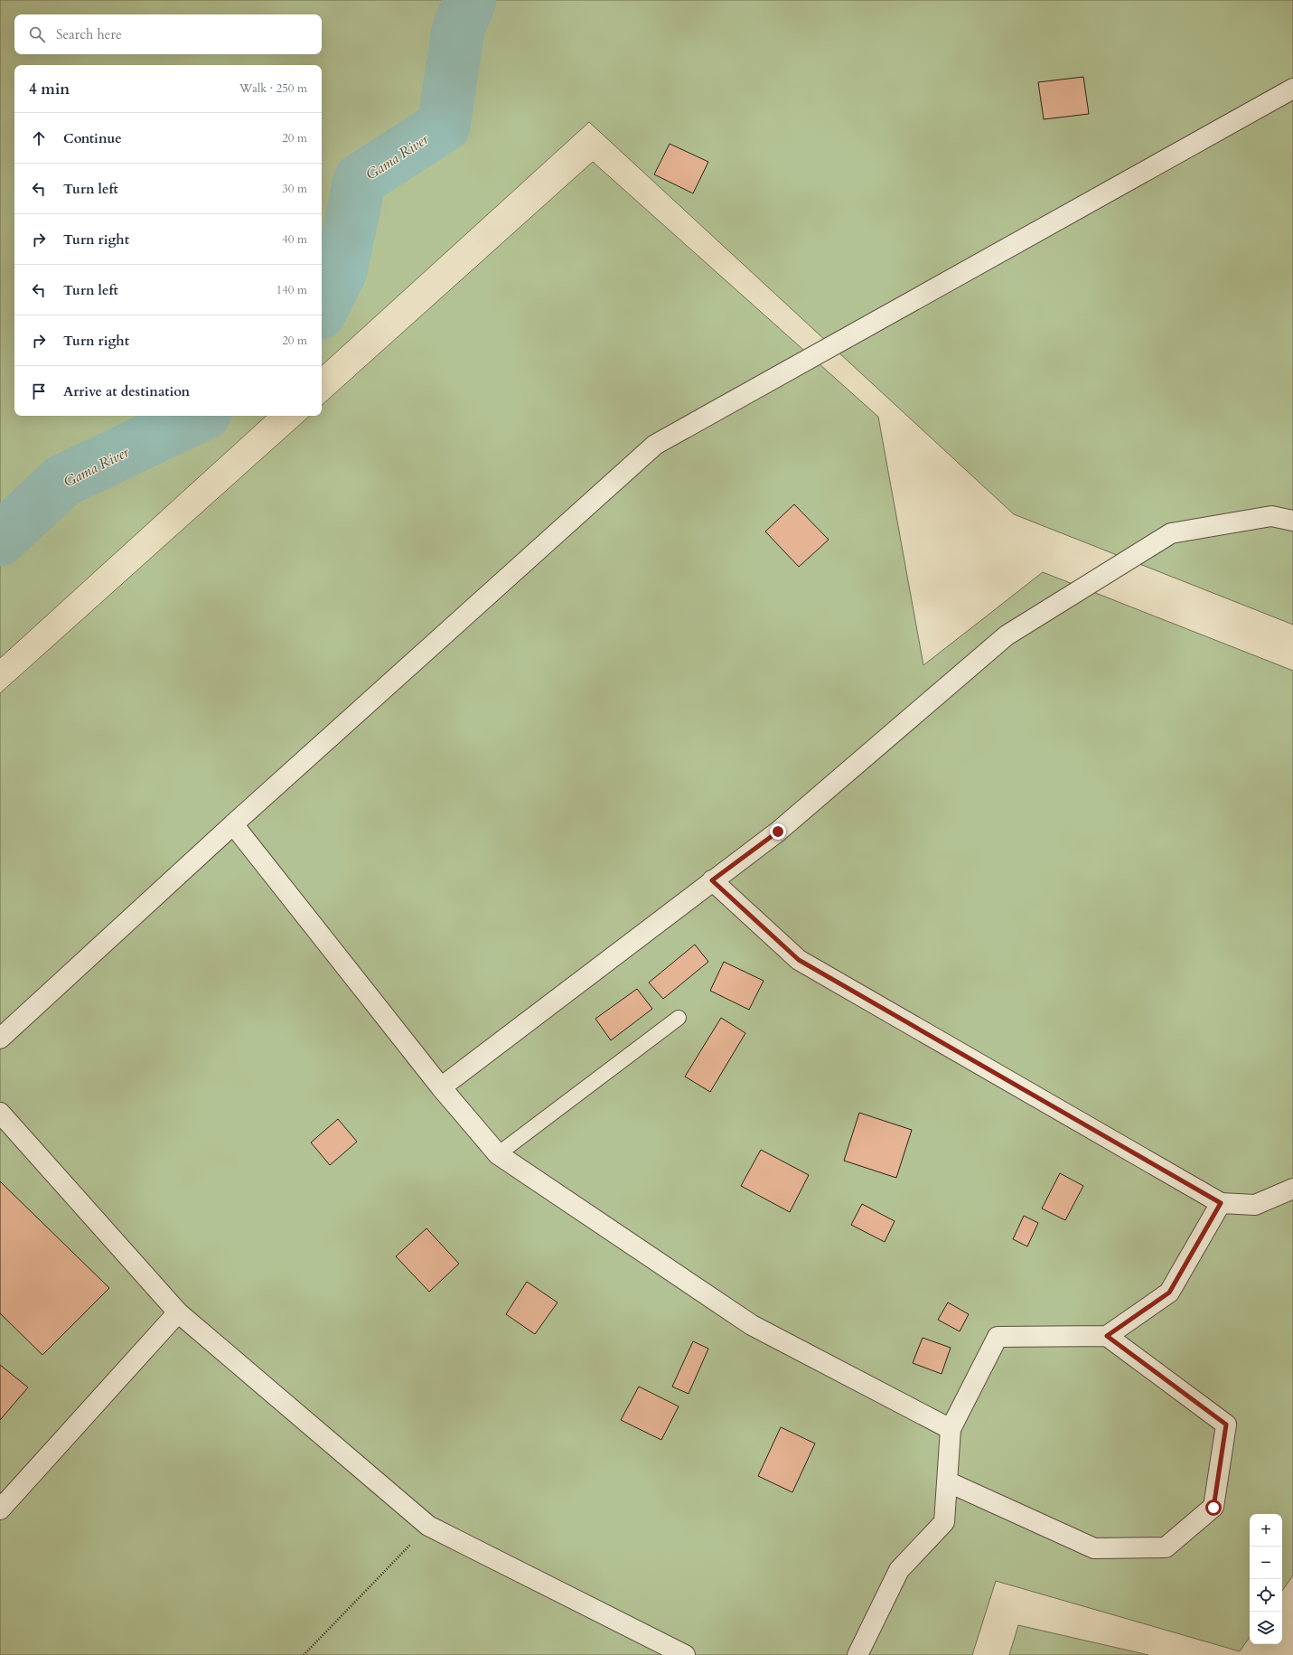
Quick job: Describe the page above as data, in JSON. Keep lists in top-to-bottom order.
{
  "water": ["Gama River"],
  "page": {
    "search": "Search here",
    "heading": ["4 min", "Walk · 250 m"],
    "list": [
      ["Continue", "20 m"],
      ["Turn left", "30 m"],
      ["Turn right", "40 m"],
      ["Turn left", "140 m"],
      ["Turn right", "20 m"],
      "Arrive at destination"
    ],
    "map_buttons": ["+", "−"]
  }
}
